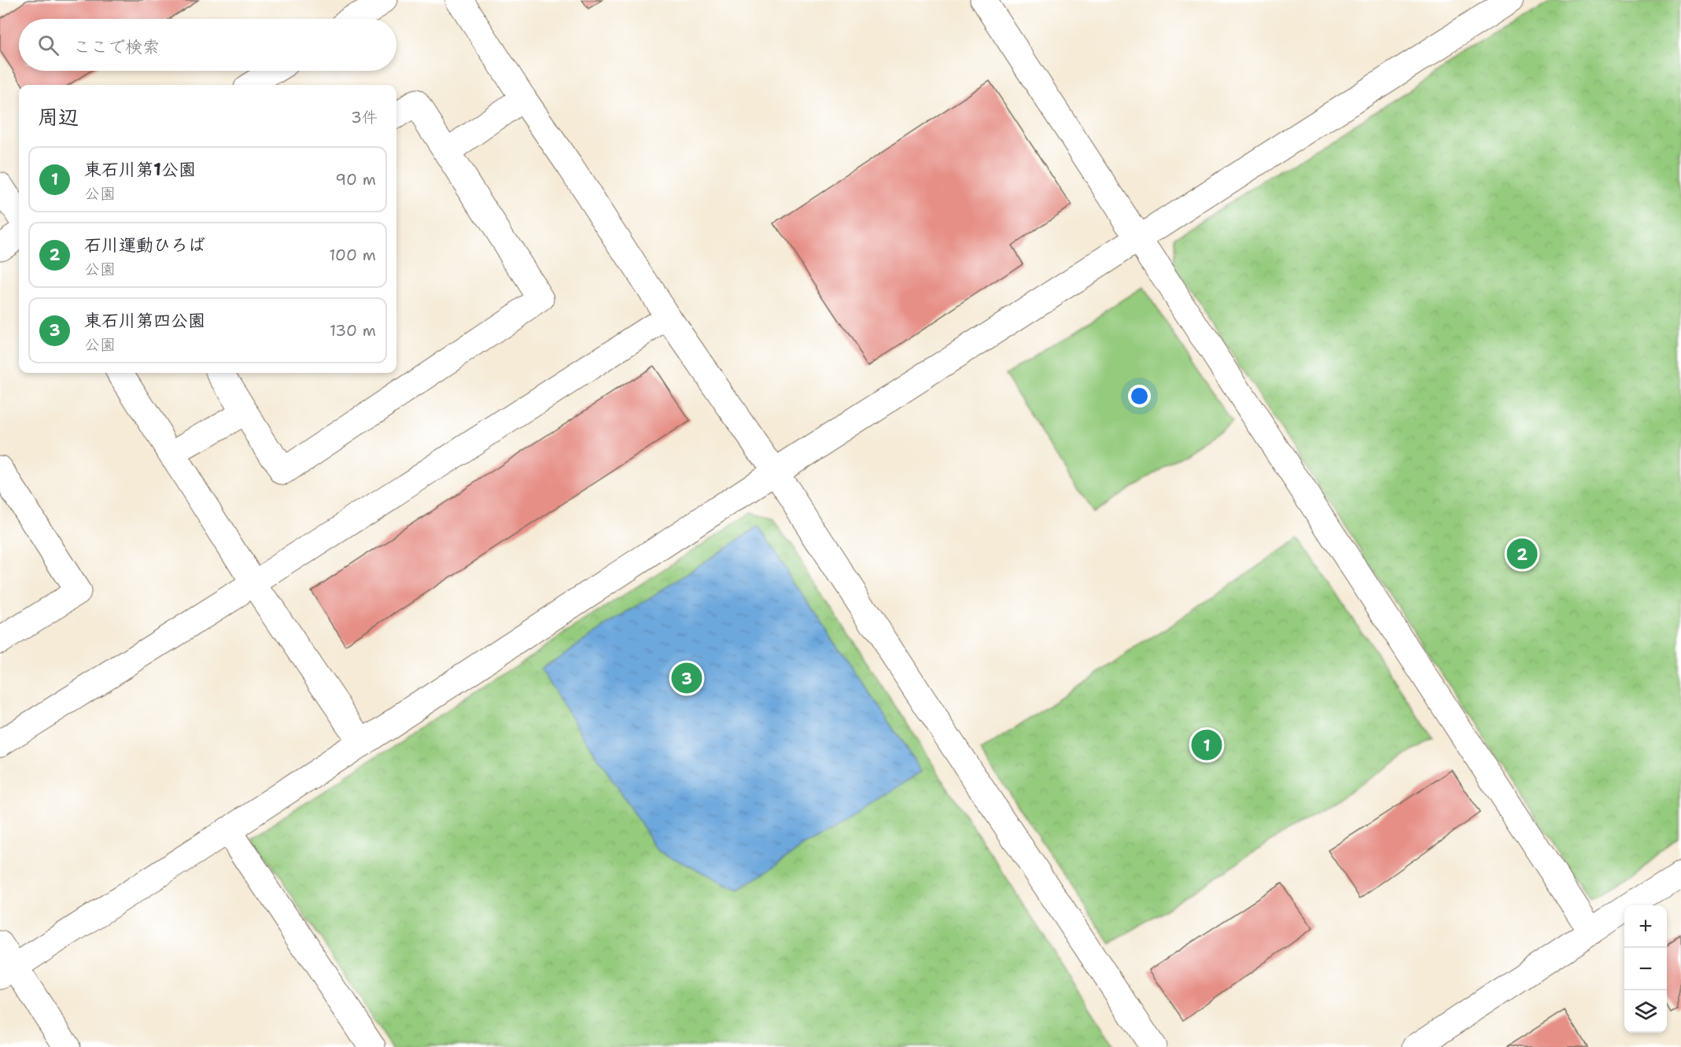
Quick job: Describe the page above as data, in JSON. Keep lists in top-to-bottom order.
{
  "page": {
    "search": "ここで検索",
    "heading": ["周辺", "3件"],
    "list": [
      {
        "mark": "1",
        "name": "東石川第1公園",
        "note": "公園",
        "value": "90 m"
      },
      {
        "mark": "2",
        "name": "石川運動ひろば",
        "note": "公園",
        "value": "100 m"
      },
      {
        "mark": "3",
        "name": "東石川第四公園",
        "note": "公園",
        "value": "130 m"
      }
    ],
    "pins": ["2", "3", "1"],
    "map_buttons": ["+", "−"]
  }
}
